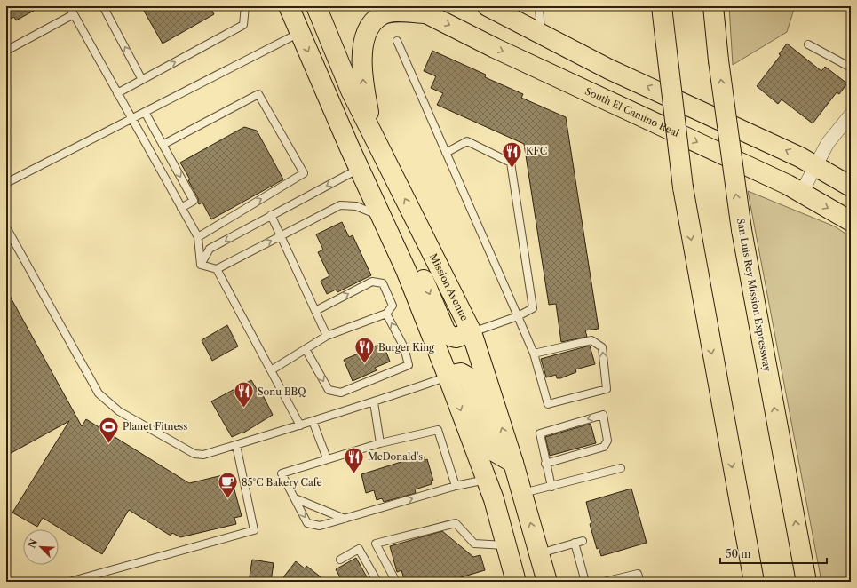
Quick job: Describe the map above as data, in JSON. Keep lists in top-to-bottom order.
{
  "streets": {
    "main road": ["South El Camino Real", "Mission Avenue", "San Luis Rey Mission Expressway"]
  },
  "places": {
    "restaurant": [
      "KFC",
      "Burger King",
      "Sonu BBQ",
      "McDonald's"
    ],
    "sports": ["Planet Fitness"],
    "cafe": ["85°C Bakery Cafe"]
  },
  "scale_bar": "50 m",
  "north": "top left"
}
